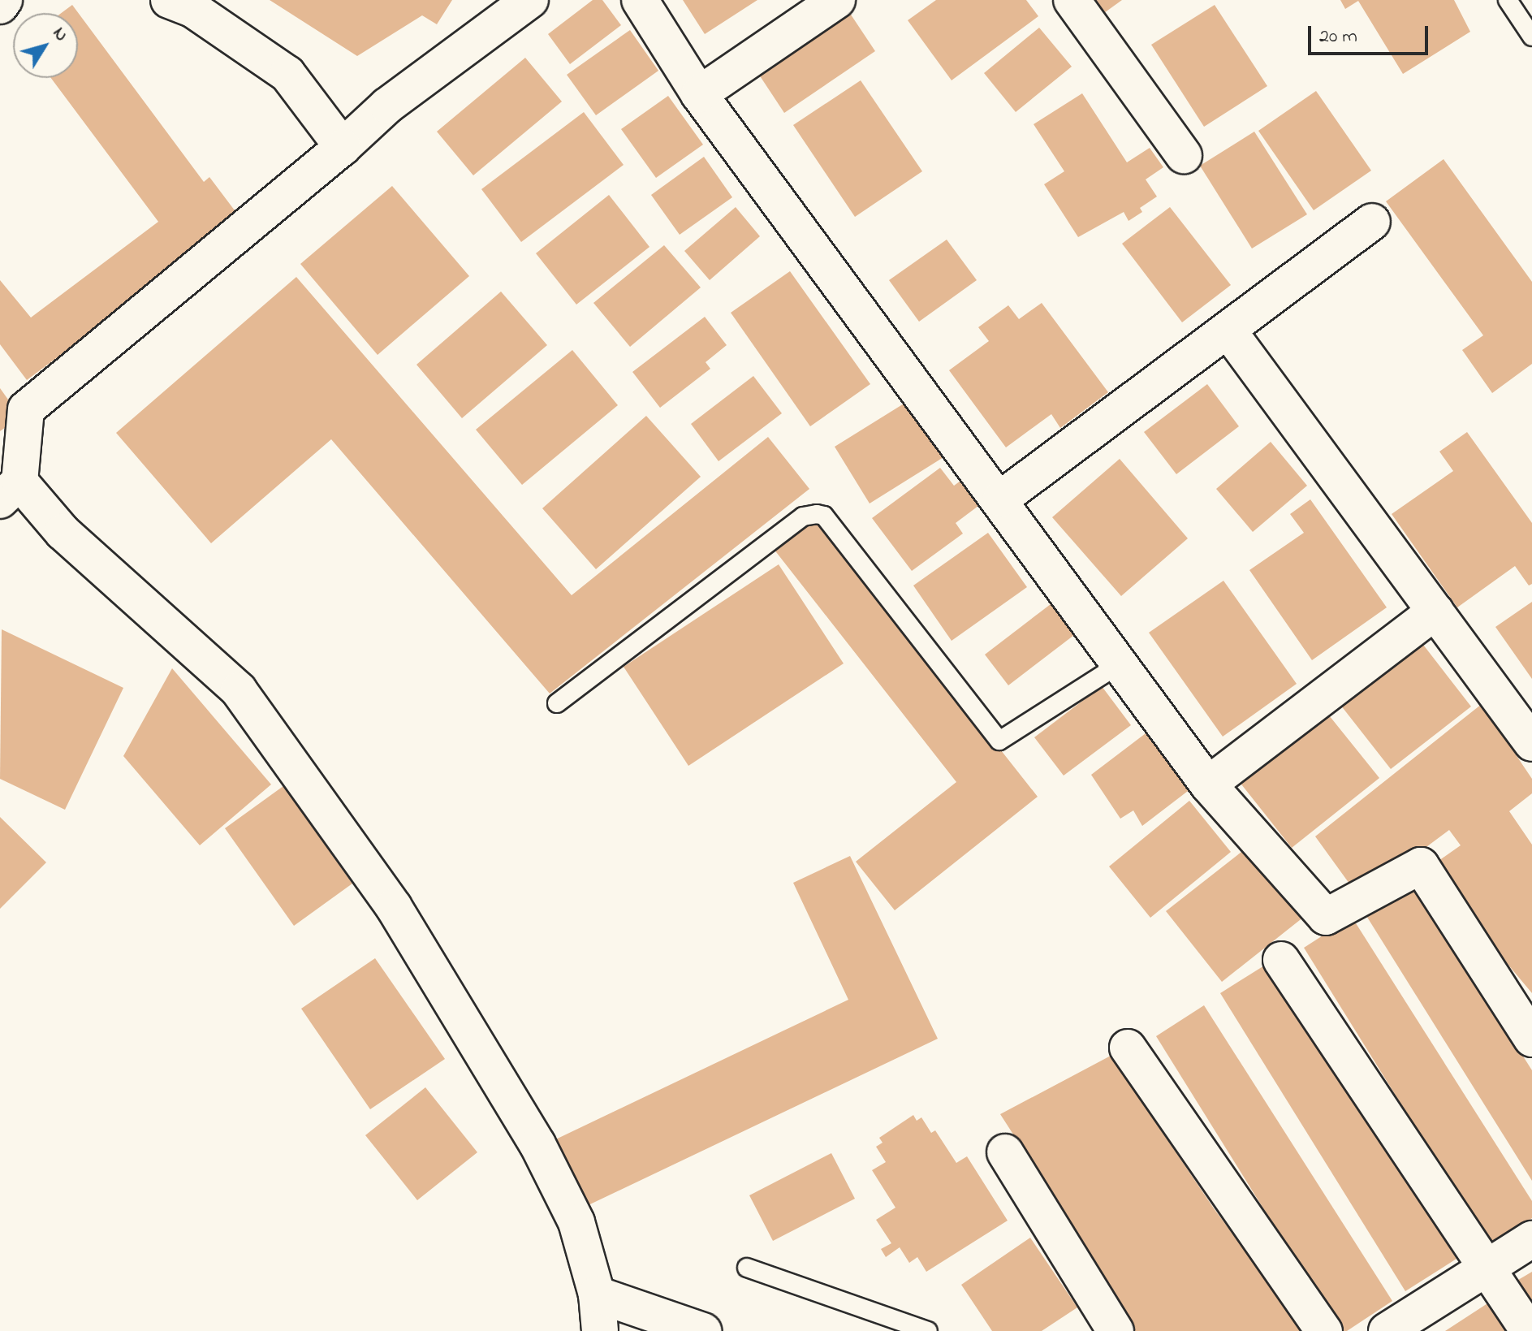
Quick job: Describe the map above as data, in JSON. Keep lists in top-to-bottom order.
{
  "scale_bar": "20 m",
  "north": "top right"
}
